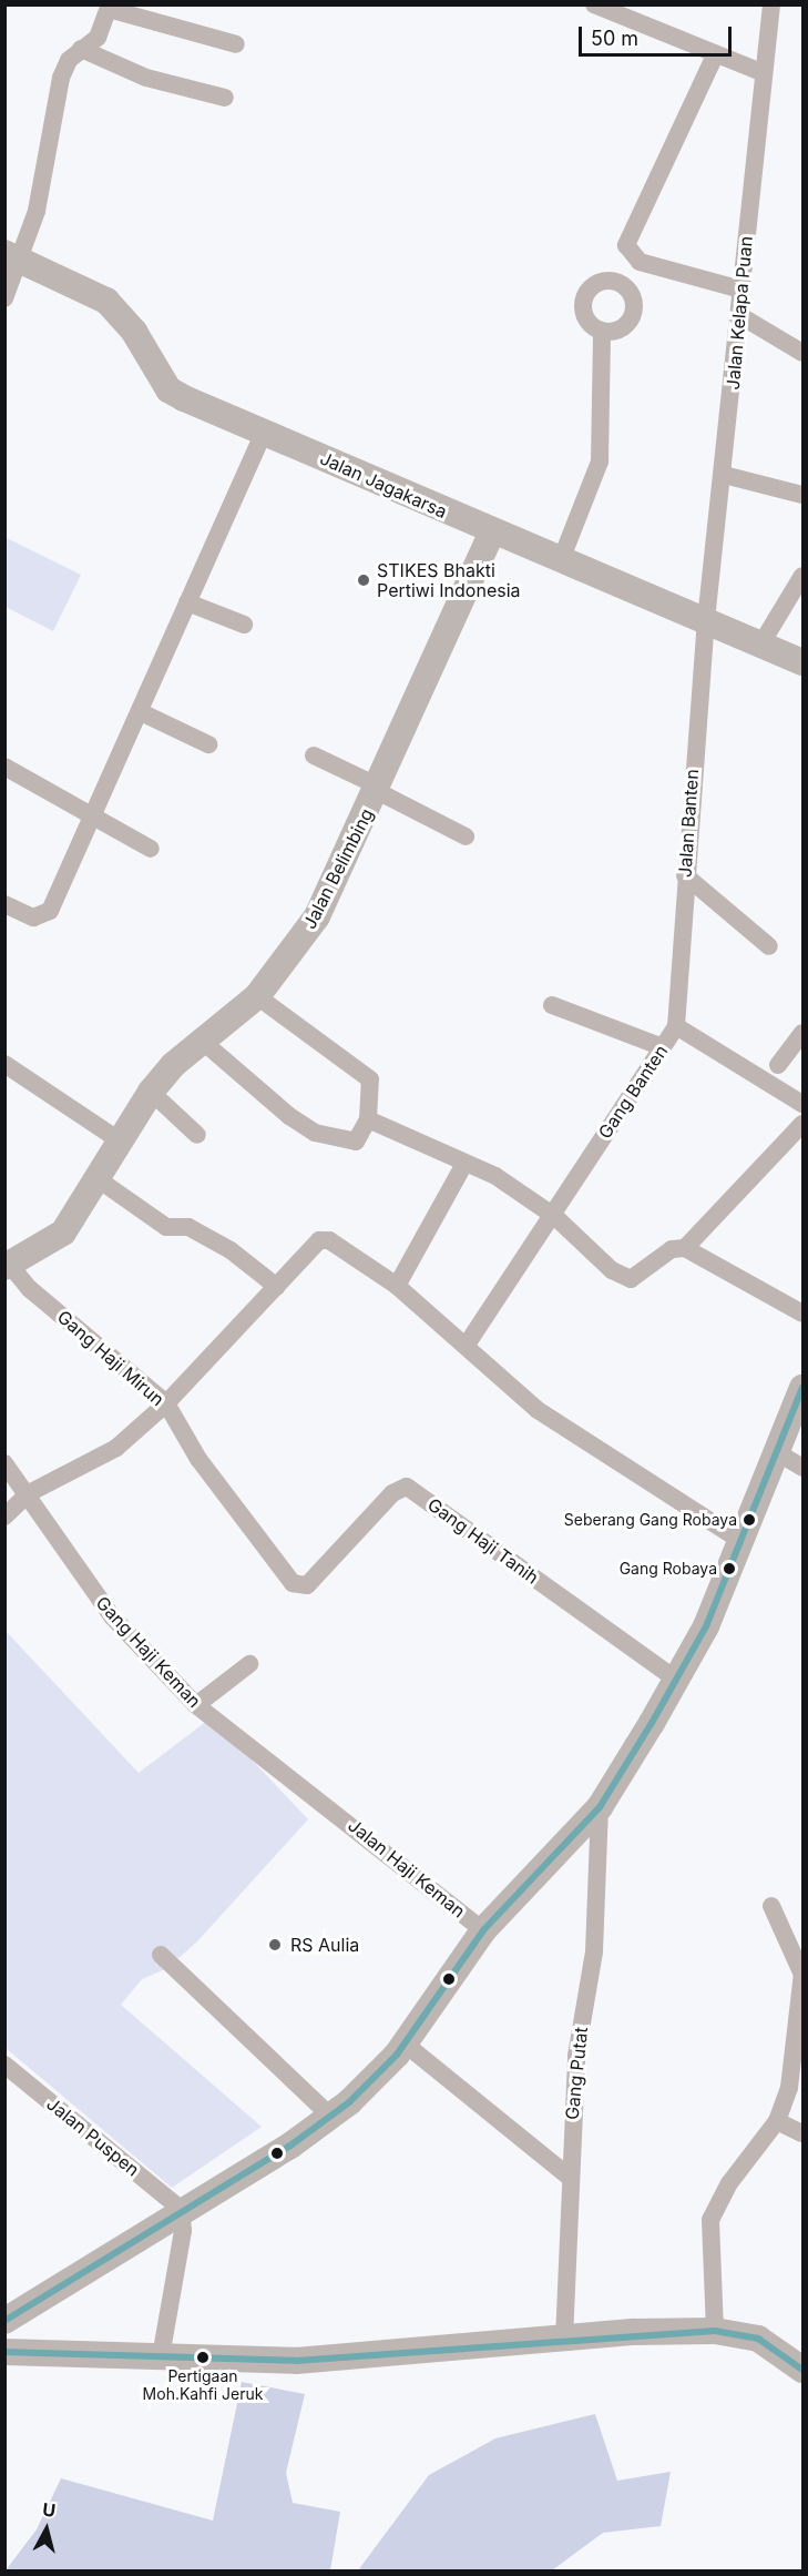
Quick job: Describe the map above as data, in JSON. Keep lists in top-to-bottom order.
{
  "streets": {
    "street": [
      "Jalan Kelapa Puan",
      "Jalan Jagakarsa",
      "Jalan Banten",
      "Jalan Belimbing",
      "Gang Banten",
      "Gang Haji Mirun",
      "Gang Haji Tanih",
      "Gang Haji Keman",
      "Jalan Haji Keman",
      "Gang Putat",
      "Jalan Puspen"
    ]
  },
  "crossings": [
    ["Jalan Kelapa Puan", "Jalan Jagakarsa"],
    ["Jalan Kelapa Puan", "Jalan Banten"],
    ["Jalan Jagakarsa", "Jalan Banten"],
    ["Jalan Jagakarsa", "Jalan Belimbing"],
    ["Jalan Banten", "Gang Banten"],
    ["Jalan Belimbing", "Gang Haji Mirun"],
    ["Gang Haji Mirun", "Gang Haji Tanih"],
    ["Gang Haji Keman", "Jalan Haji Keman"]
  ],
  "places": [
    "STIKES Bhakti Pertiwi Indonesia",
    "Seberang Gang Robaya",
    "Gang Robaya",
    "RS Aulia",
    "Pertigaan Moh.Kahfi Jeruk"
  ],
  "scale_bar": "50 m",
  "north": "top"
}
